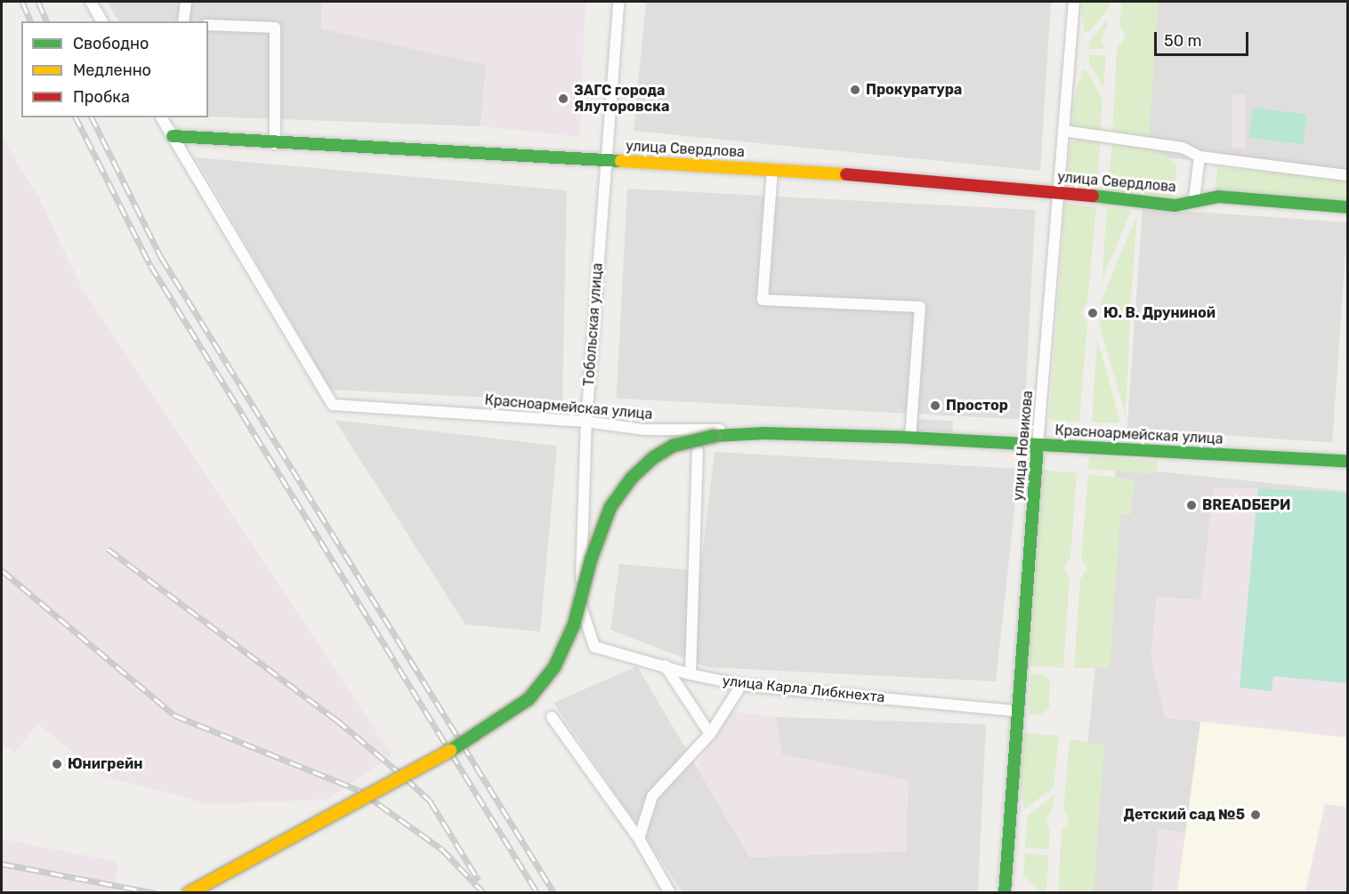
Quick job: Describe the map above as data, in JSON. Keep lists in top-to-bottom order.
{
  "streets": {
    "street": [
      "улица Свердлова",
      "Тобольская улица",
      "Красноармейская улица",
      "улица Новикова",
      "улица Карла Либкнехта"
    ]
  },
  "crossings": [
    ["улица Свердлова", "Тобольская улица"],
    ["улица Свердлова", "Красноармейская улица"],
    ["улица Свердлова", "улица Новикова"],
    ["Тобольская улица", "Красноармейская улица"],
    ["Тобольская улица", "улица Карла Либкнехта"],
    ["Красноармейская улица", "улица Новикова"],
    ["улица Новикова", "улица Карла Либкнехта"]
  ],
  "places": [
    "Прокуратура",
    "ЗАГС города Ялуторовска",
    "Ю. В. Друниной",
    "Простор",
    "BREADБЕРИ",
    "Юнигрейн",
    "Детский сад №5"
  ],
  "legend": ["Свободно", "Медленно", "Пробка"],
  "scale_bar": "50 m"
}
